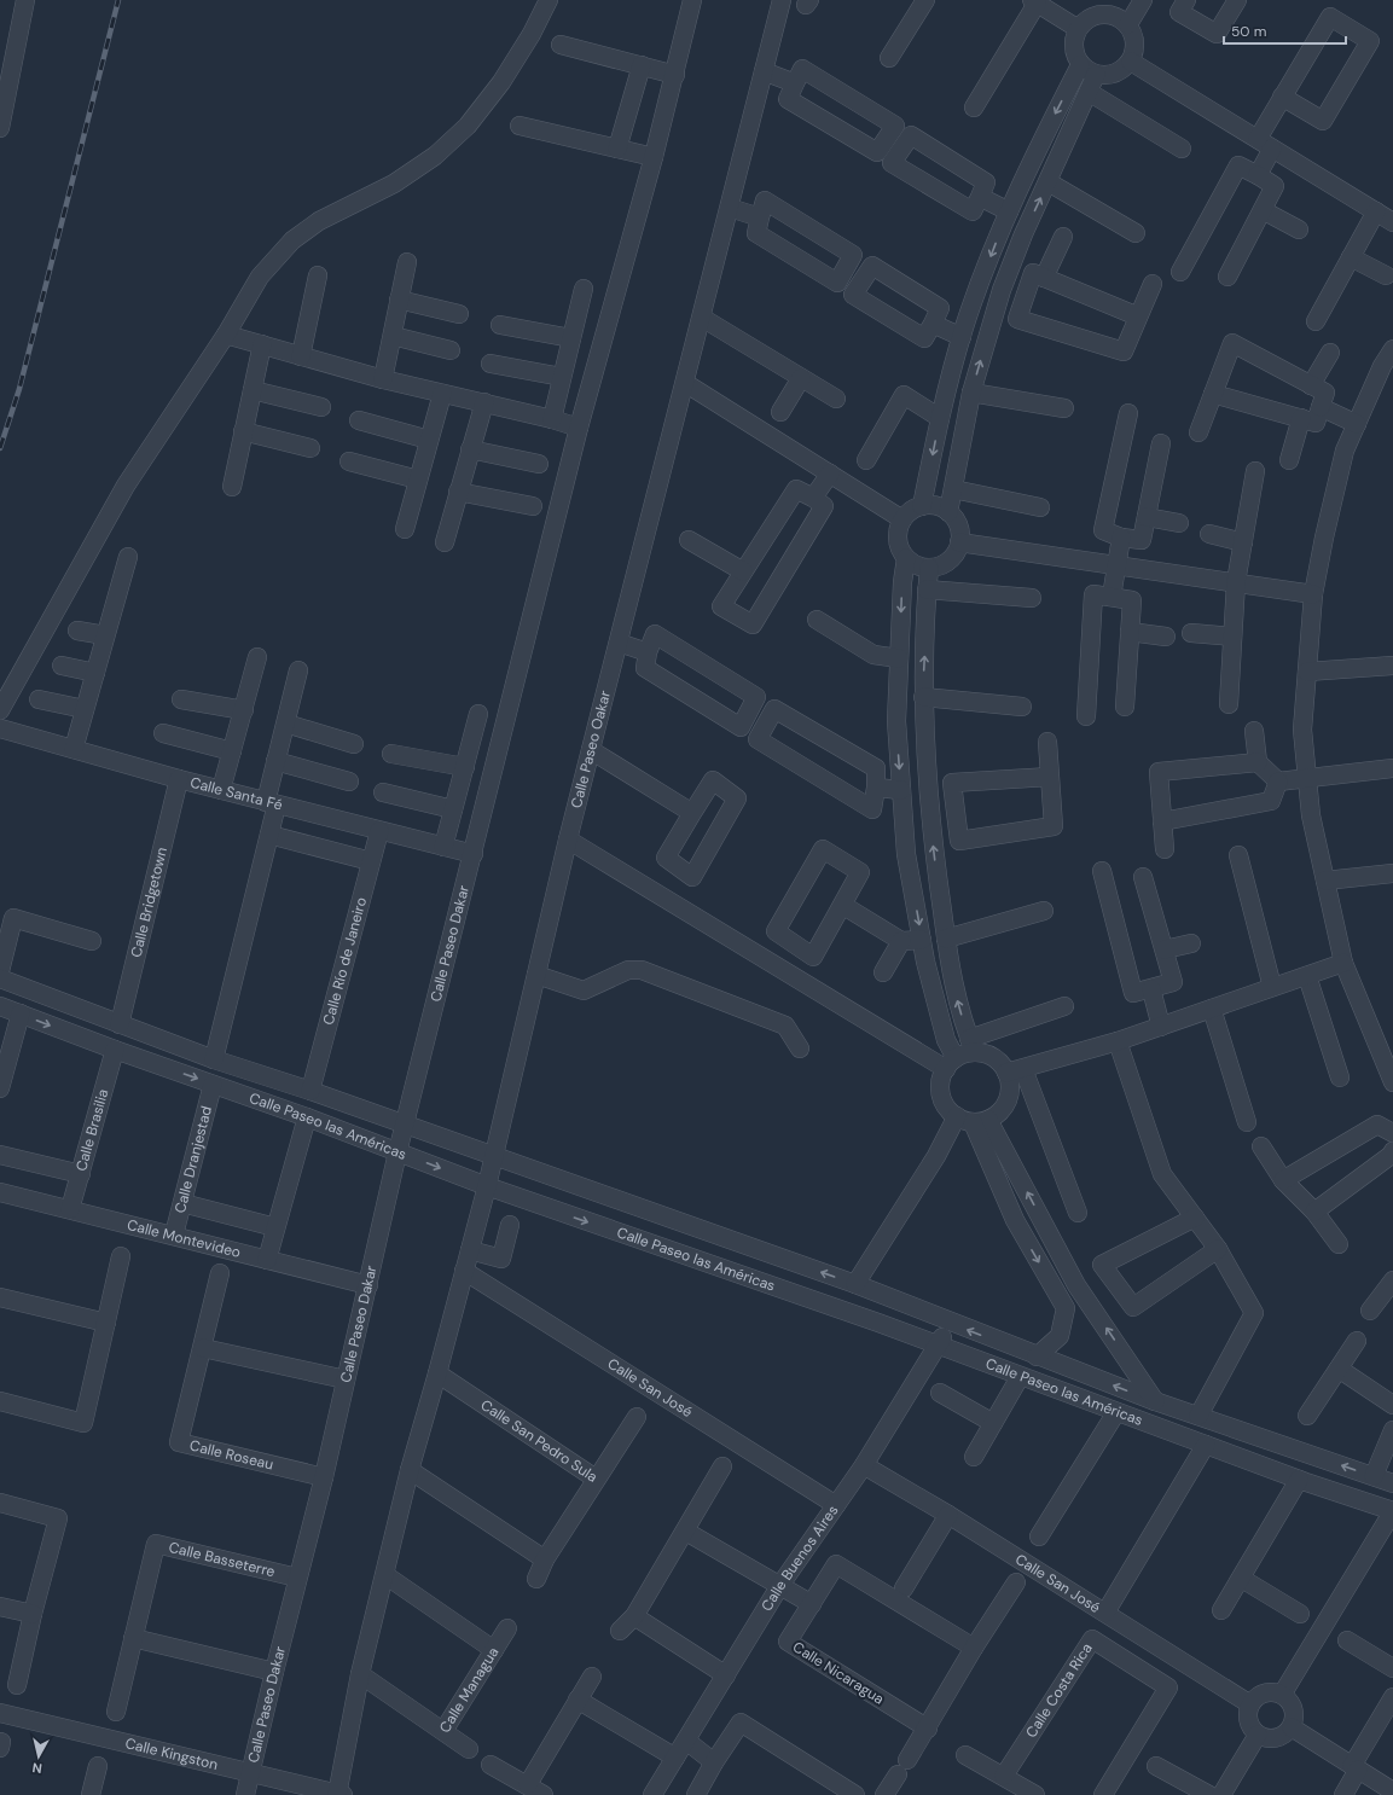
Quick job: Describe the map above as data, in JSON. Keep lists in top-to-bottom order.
{
  "streets": {
    "street": [
      "Calle Paseo Oakar",
      "Calle Santa Fé",
      "Calle Bridgetown",
      "Calle Paseo Dakar",
      "Calle Río de Janeiro",
      "Calle Paseo las Américas",
      "Calle Brasilia",
      "Calle Dranjestad",
      "Calle Montevideo",
      "Calle San José",
      "Calle San Pedro Sula",
      "Calle Roseau",
      "Calle Buenos Aires",
      "Calle Basseterre",
      "Calle Nicaragua",
      "Calle Managua",
      "Calle Costa Rica",
      "Calle Kingston"
    ]
  },
  "crossings": [
    ["Calle Paseo Oakar", "Calle Paseo las Américas"],
    ["Calle Santa Fé", "Calle Bridgetown"],
    ["Calle Santa Fé", "Calle Paseo Dakar"],
    ["Calle Santa Fé", "Calle Río de Janeiro"],
    ["Calle Bridgetown", "Calle Paseo las Américas"],
    ["Calle Paseo Dakar", "Calle Paseo las Américas"],
    ["Calle Paseo Dakar", "Calle Montevideo"],
    ["Calle Paseo Dakar", "Calle Roseau"],
    ["Calle Paseo Dakar", "Calle Basseterre"],
    ["Calle Paseo Dakar", "Calle Kingston"],
    ["Calle Río de Janeiro", "Calle Paseo las Américas"],
    ["Calle Paseo las Américas", "Calle Brasilia"],
    ["Calle Paseo las Américas", "Calle Dranjestad"],
    ["Calle Paseo las Américas", "Calle Buenos Aires"],
    ["Calle Brasilia", "Calle Montevideo"],
    ["Calle Dranjestad", "Calle Montevideo"],
    ["Calle San José", "Calle Buenos Aires"]
  ],
  "scale_bar": "50 m",
  "north": "bottom"
}
